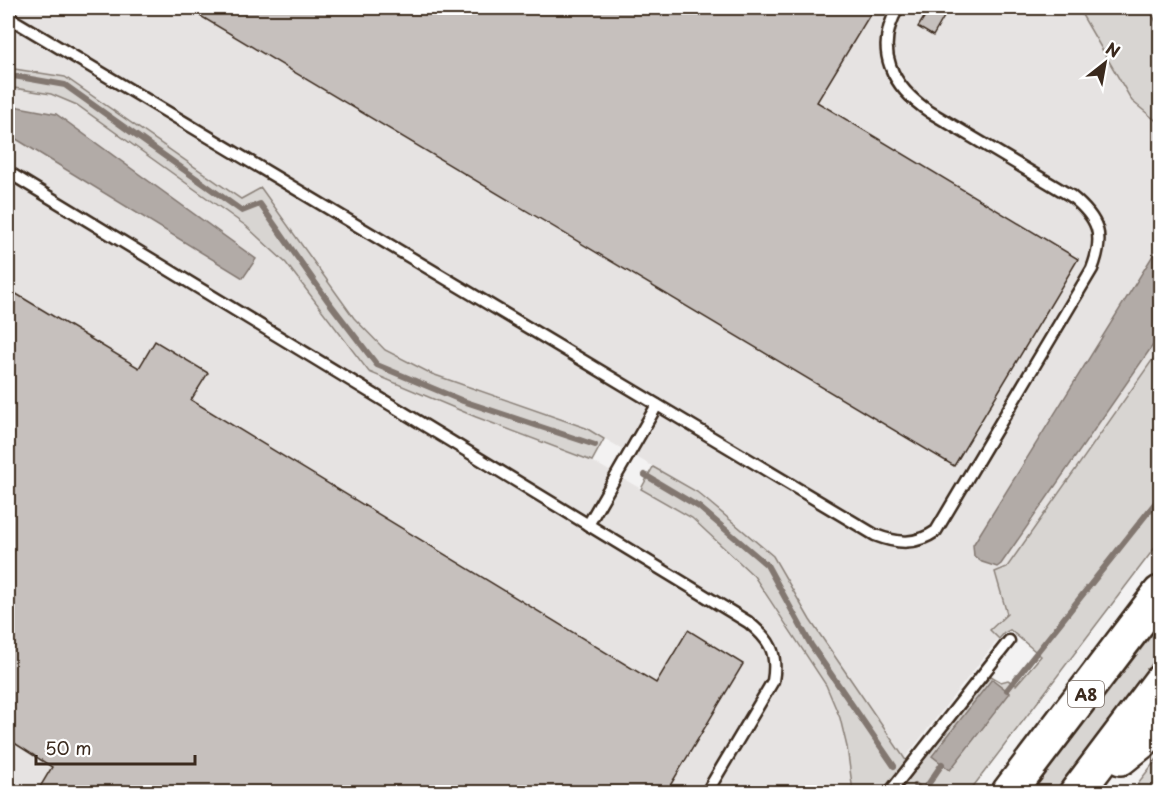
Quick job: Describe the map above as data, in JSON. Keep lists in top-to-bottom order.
{
  "streets": {
    "highway": ["A8"]
  },
  "scale_bar": "50 m",
  "north": "top right"
}
